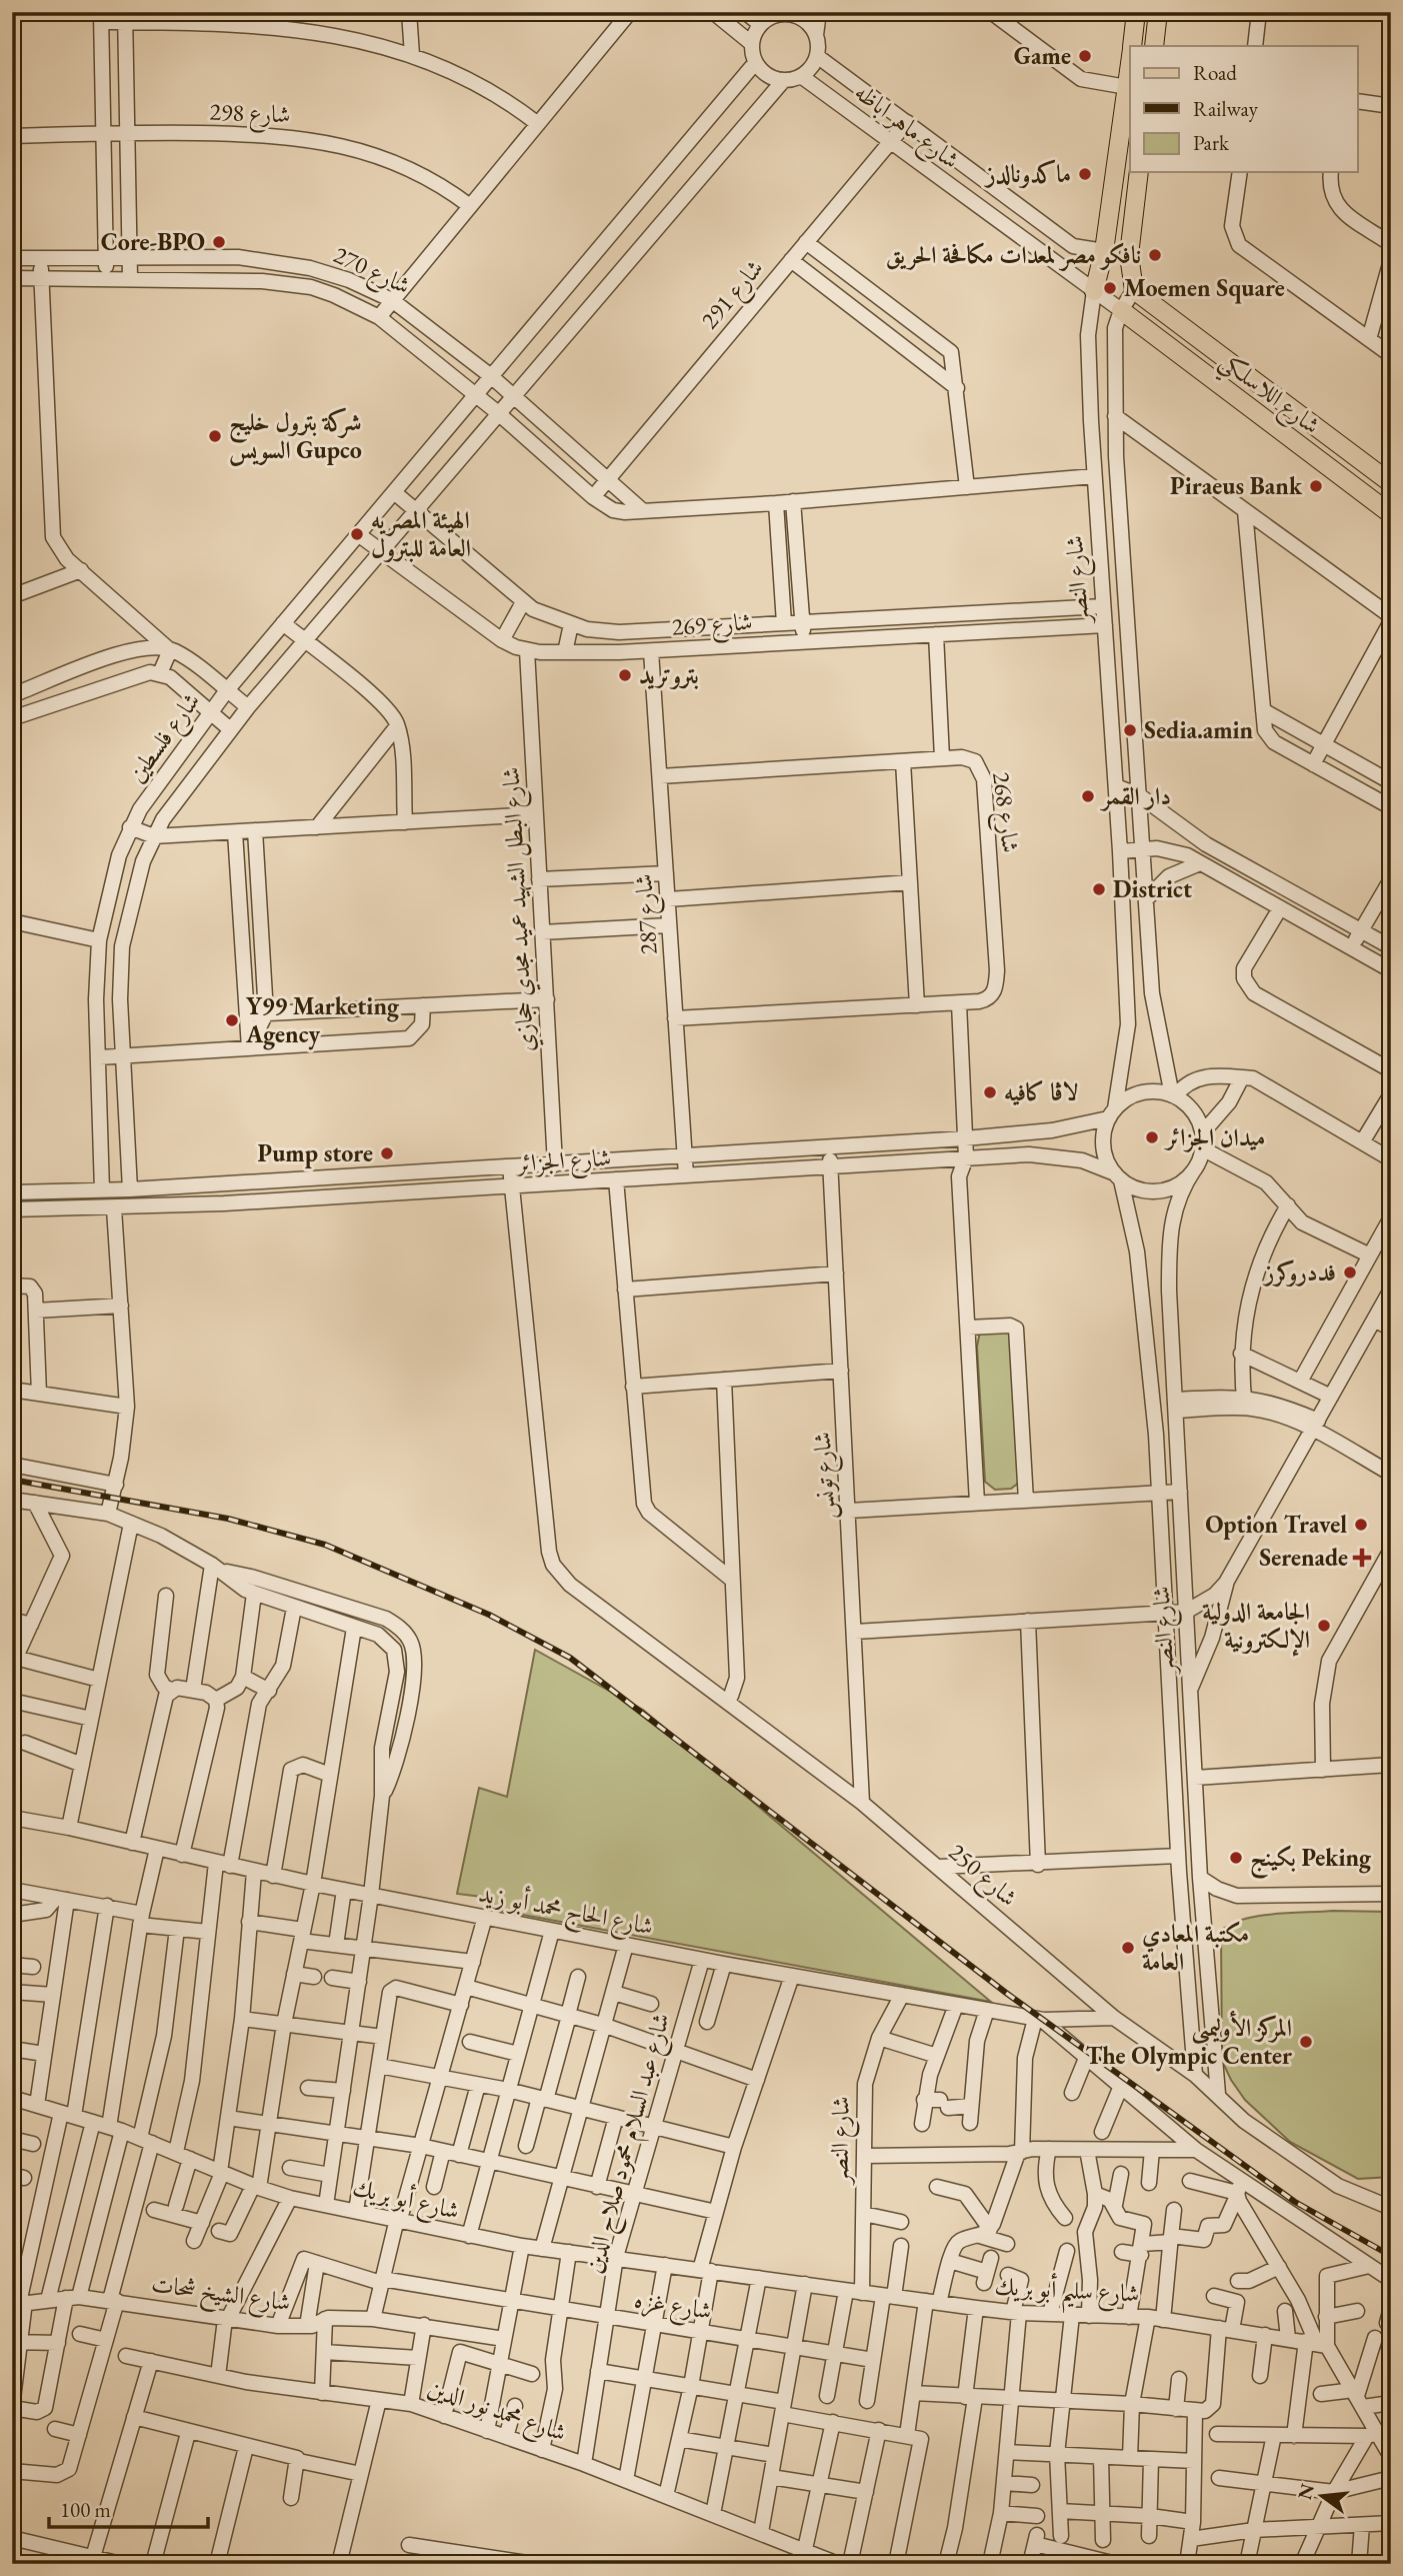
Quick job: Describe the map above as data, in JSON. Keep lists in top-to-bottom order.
{
  "streets": {
    "main road": ["شارع اللاسلكي", "شارع النصر"],
    "street": [
      "شارع 298",
      "شارع ماهر اباظه",
      "شارع 270",
      "شارع 291",
      "شارع 269",
      "شارع فلسطين",
      "شارع 268",
      "شارع البطل الشهيد عميد مجدي حجازي",
      "شارع 287",
      "شارع الجزائر",
      "شارع تونس",
      "شارع 250",
      "شارع الحاج محمد أبو زيد",
      "شارع عبد السلام محمود صلاح الدين",
      "شارع أبو بريك",
      "شارع سليم أبو بريك",
      "شارع الشيخ شحات",
      "شارع غزه",
      "شارع محمد نور الدين"
    ]
  },
  "crossings": [
    ["شارع ماهر اباظه", "شارع 291"],
    ["شارع ماهر اباظه", "شارع اللاسلكي"],
    ["شارع ماهر اباظه", "شارع النصر"],
    ["شارع 270", "شارع 291"],
    ["شارع 270", "شارع النصر"],
    ["شارع 270", "شارع فلسطين"],
    ["شارع اللاسلكي", "شارع النصر"],
    ["شارع النصر", "شارع 269"],
    ["شارع النصر", "شارع الجزائر"],
    ["شارع النصر", "شارع 250"],
    ["شارع النصر", "شارع الحاج محمد أبو زيد"],
    ["شارع النصر", "شارع سليم أبو بريك"],
    ["شارع 269", "شارع فلسطين"],
    ["شارع 269", "شارع البطل الشهيد عميد مجدي حجازي"],
    ["شارع 269", "شارع 287"],
    ["شارع فلسطين", "شارع الجزائر"],
    ["شارع 268", "شارع 287"],
    ["شارع البطل الشهيد عميد مجدي حجازي", "شارع الجزائر"],
    ["شارع 287", "شارع الجزائر"],
    ["شارع الجزائر", "شارع تونس"],
    ["شارع الجزائر", "شارع 250"],
    ["شارع تونس", "شارع 250"],
    ["شارع 250", "شارع الحاج محمد أبو زيد"],
    ["شارع الحاج محمد أبو زيد", "شارع عبد السلام محمود صلاح الدين"],
    ["شارع عبد السلام محمود صلاح الدين", "شارع أبو بريك"],
    ["شارع عبد السلام محمود صلاح الدين", "شارع غزه"],
    ["شارع عبد السلام محمود صلاح الدين", "شارع محمد نور الدين"],
    ["شارع أبو بريك", "شارع سليم أبو بريك"]
  ],
  "places": {
    "other": [
      "Game",
      "ماكدونالدز",
      "Core-BPO",
      "نافكو مصر لمعدات مكافحة الحريق",
      "Moemen Square",
      "شركة بترول خليج السويس Gupco",
      "Piraeus Bank",
      "الهيئة المصريه العامة للبترول",
      "بتروتريد",
      "Sedia.amin",
      "دار القمر",
      "District",
      "Y99 Marketing Agency",
      "لاڤا كافيه",
      "ميدان الجزائر",
      "Pump store",
      "فددروكرز",
      "Option Travel",
      "الجامعة الدولية الإلكترونية",
      "بكينج Peking",
      "مكتبة المعادي العامة",
      "المركز الأوليمبى The Olympic Center"
    ],
    "health": ["Serenade"]
  },
  "legend": ["Road", "Railway", "Park"],
  "scale_bar": "100 m",
  "north": "left"
}
